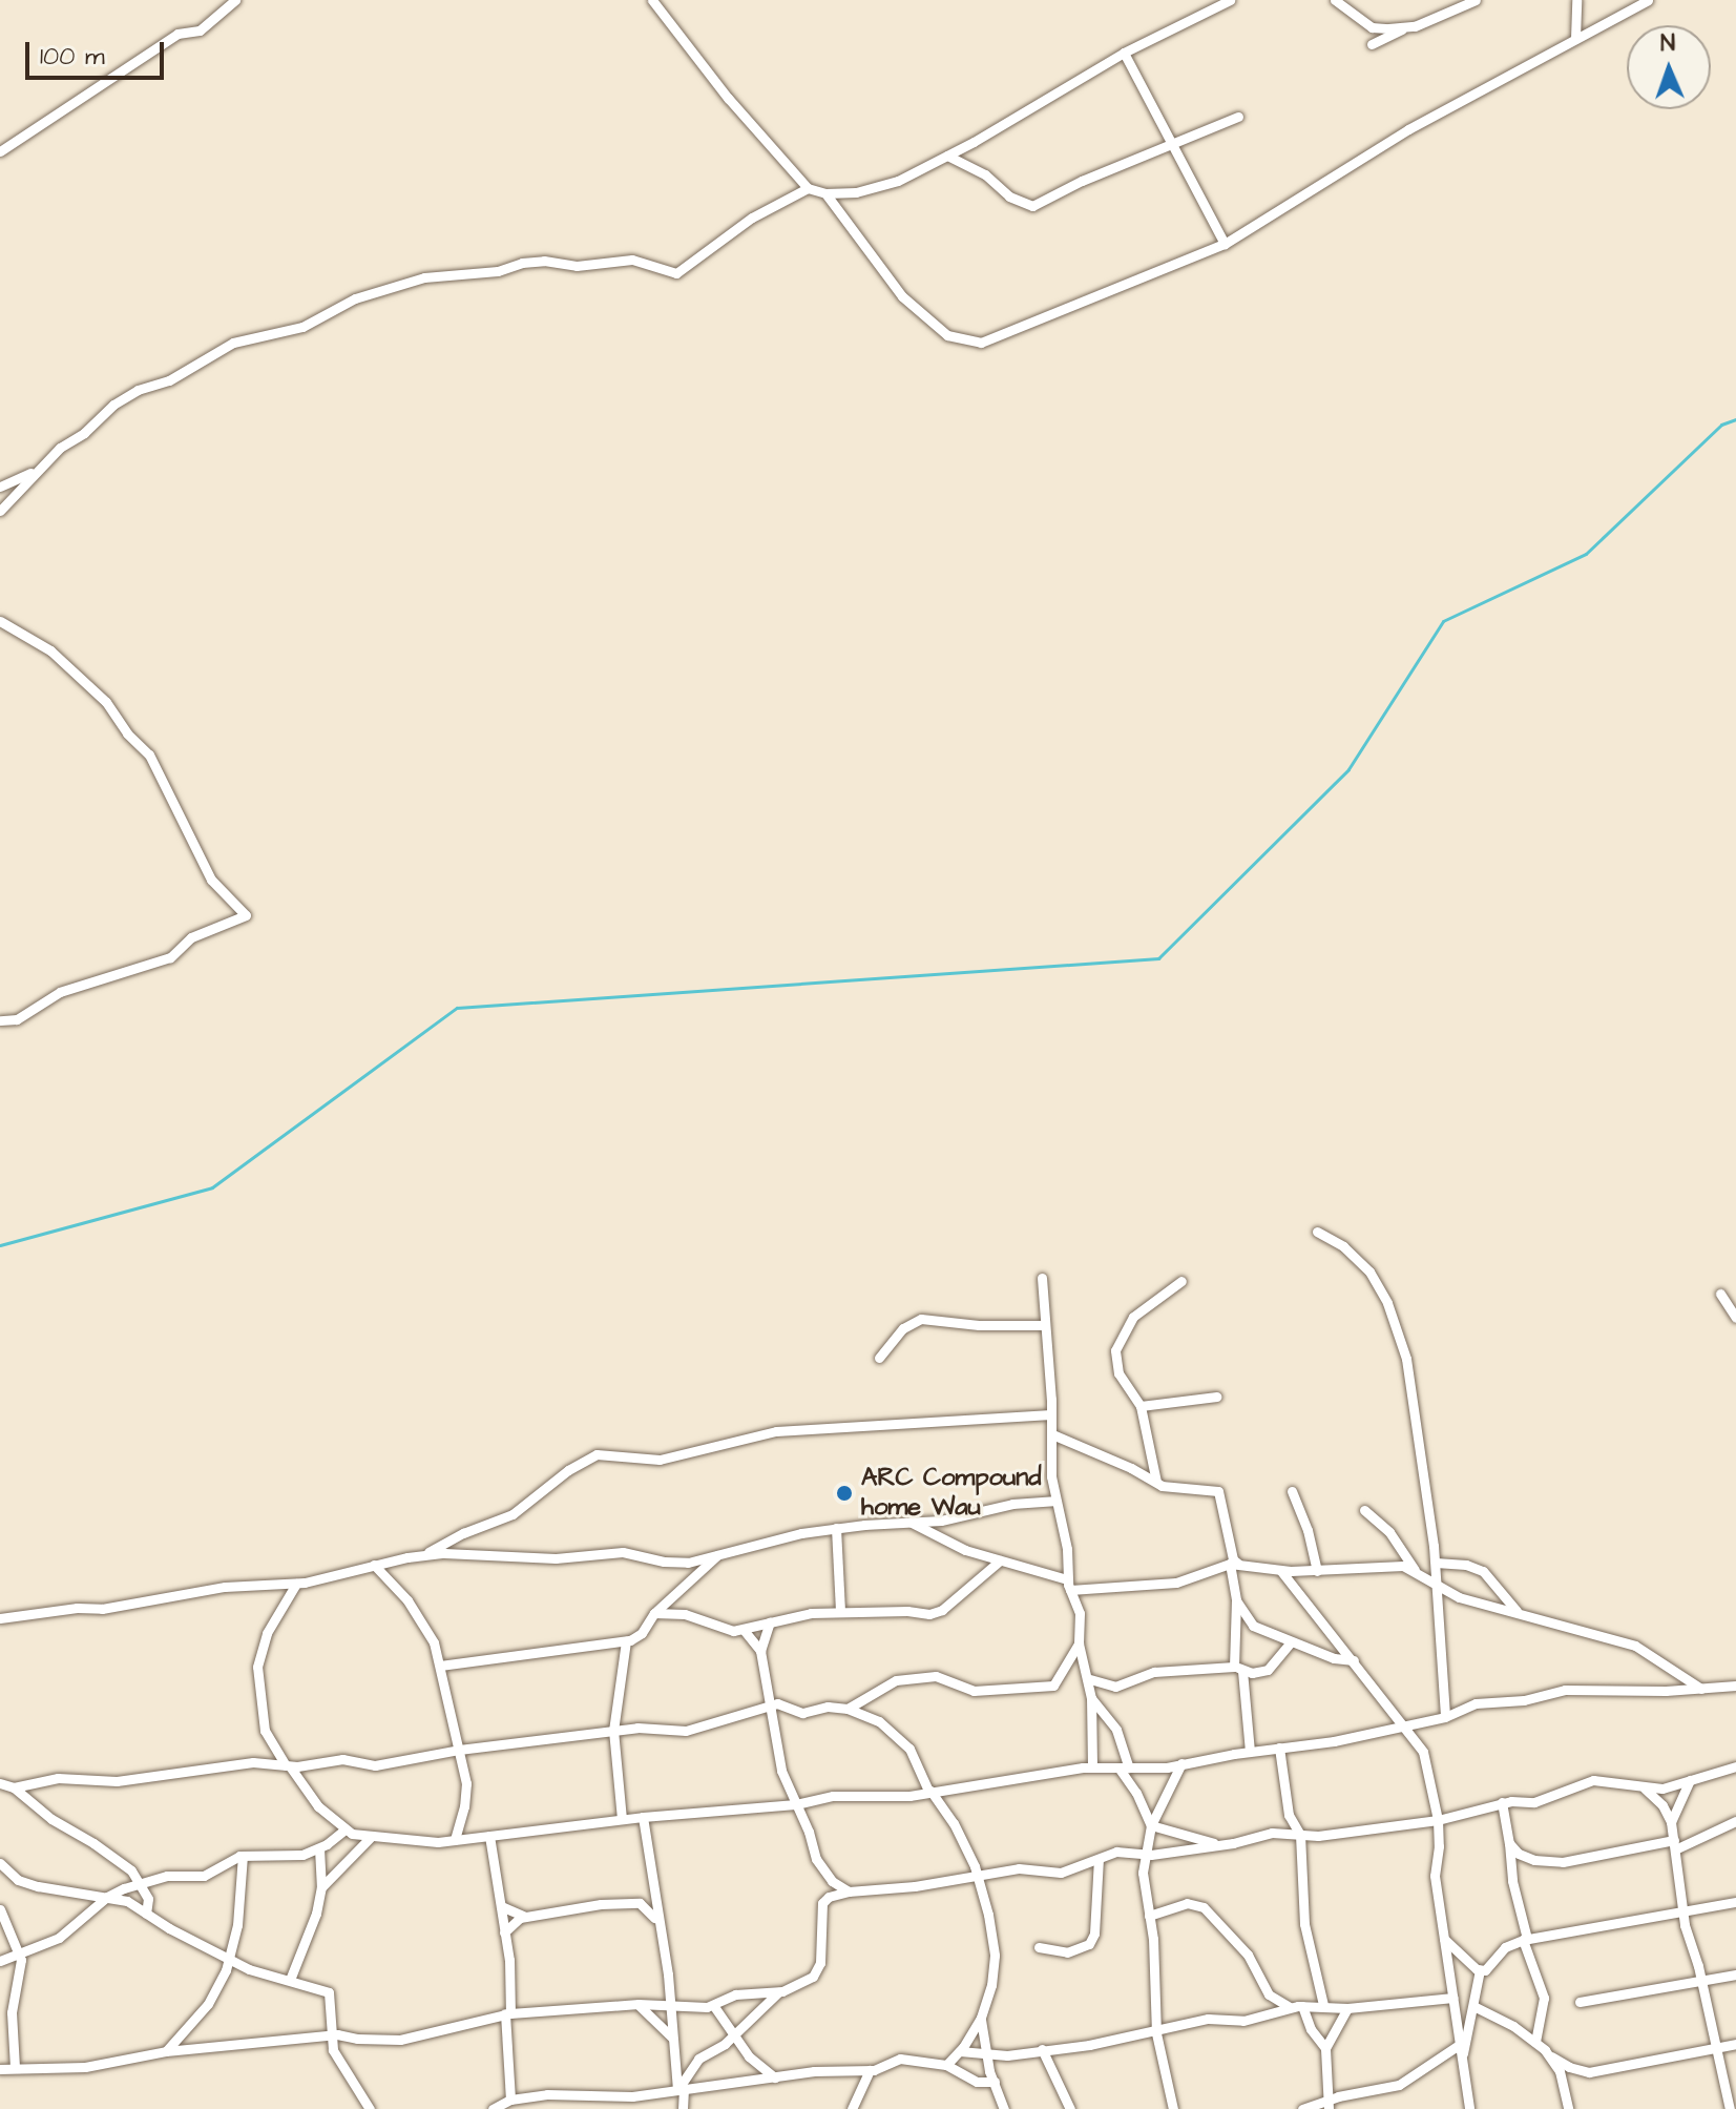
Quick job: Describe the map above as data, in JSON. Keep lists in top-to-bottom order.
{
  "places": ["ARC Compound home Wau"],
  "scale_bar": "100 m",
  "north": "top"
}
